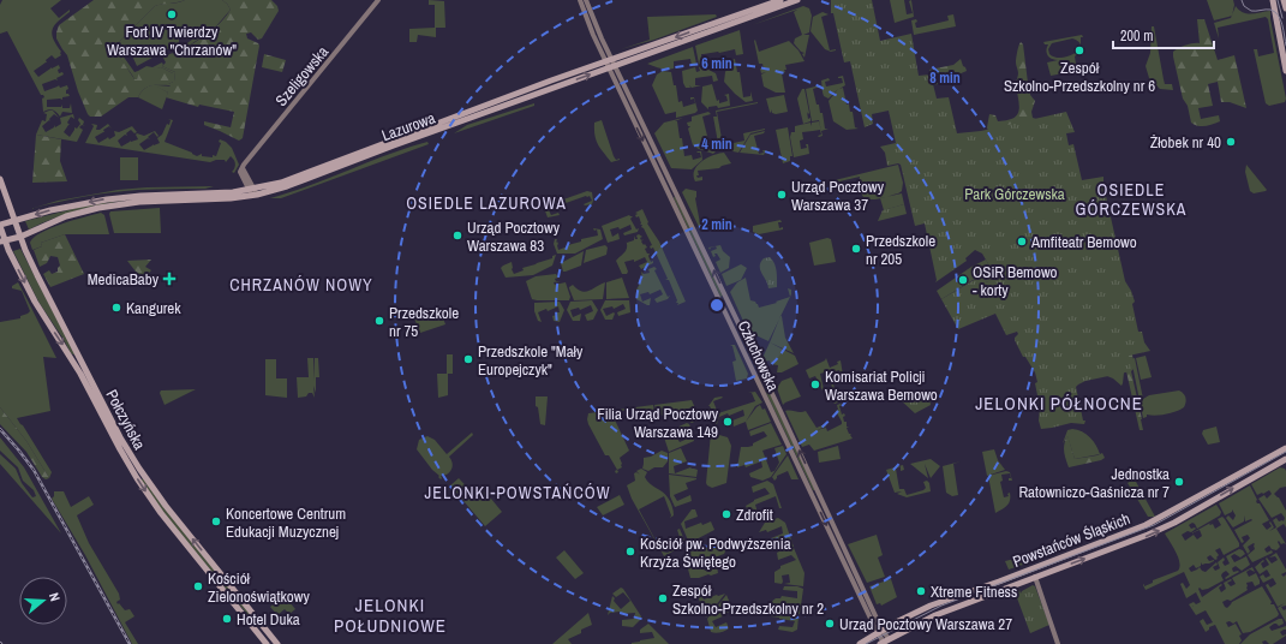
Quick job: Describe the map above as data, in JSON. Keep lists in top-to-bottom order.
{
  "streets": {
    "main road": ["Lazurowa", "Połczyńska", "Powstańców Śląskich"],
    "street": ["Szeligowska", "Człuchowska"]
  },
  "crossings": [
    ["Szeligowska", "Lazurowa"],
    ["Lazurowa", "Człuchowska"],
    ["Lazurowa", "Połczyńska"],
    ["Człuchowska", "Powstańców Śląskich"]
  ],
  "districts": [
    "OSIEDLE GÓRCZEWSKA",
    "OSIEDLE LAZUROWA",
    "CHRZANÓW NOWY",
    "JELONKI PÓŁNOCNE",
    "JELONKI-POWSTAŃCÓW",
    "JELONKI POŁUDNIOWE"
  ],
  "parks": ["Park Górczewska"],
  "places": {
    "other": [
      "Fort IV Twierdzy Warszawa \"Chrzanów\"",
      "Zespół Szkolno-Przedszkolny nr 6",
      "Żłobek nr 40",
      "Urząd Pocztowy Warszawa 37",
      "Urząd Pocztowy Warszawa 83",
      "Amfiteatr Bemowo",
      "Przedszkole nr 205",
      "OSiR Bemowo - korty",
      "Kangurek",
      "Przedszkole nr 75",
      "Przedszkole \"Mały Europejczyk\"",
      "Komisariat Policji Warszawa Bemowo",
      "Filia Urząd Pocztowy Warszawa 149",
      "Jednostka Ratowniczo-Gaśnicza nr 7",
      "Zdrofit",
      "Koncertowe Centrum Edukacji Muzycznej",
      "Kościół pw. Podwyższenia Krzyża Świętego",
      "Kościół Zielonoświątkowy",
      "Xtreme Fitness",
      "Zespół Szkolno-Przedszkolny nr 2",
      "Hotel Duka",
      "Urząd Pocztowy Warszawa 27"
    ],
    "health": ["MedicaBaby"]
  },
  "scale_bar": "200 m",
  "north": "right",
  "rings": [
    "6 min",
    "8 min",
    "4 min",
    "2 min"
  ]
}
